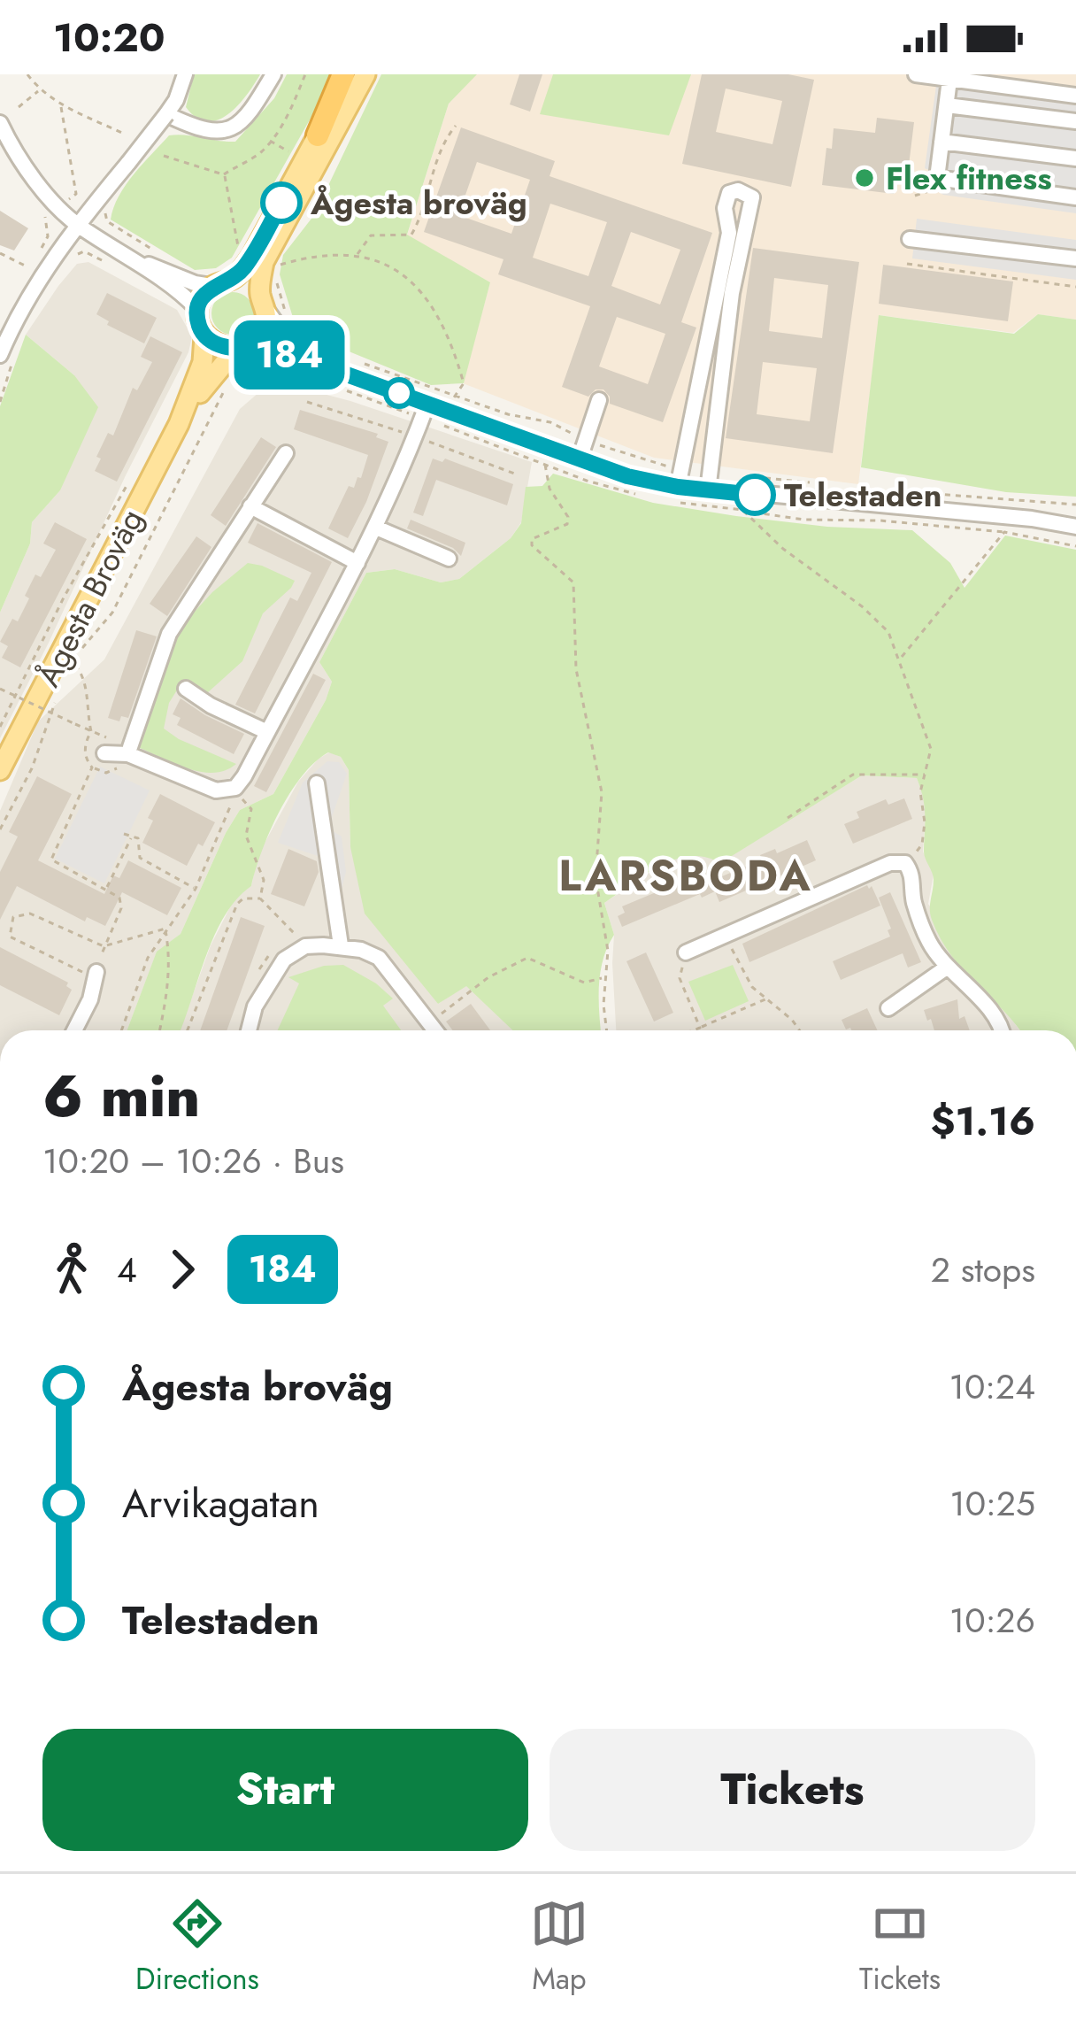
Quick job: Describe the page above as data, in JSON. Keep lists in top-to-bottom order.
{
  "streets": {
    "main road": ["Ågesta Broväg"]
  },
  "districts": ["LARSBODA"],
  "places": ["Flex fitness", "Ågesta broväg", "Telestaden"],
  "lines": ["bus line 184"],
  "page": {
    "status": "10:20",
    "on_map": "184",
    "heading": ["6 min", "10:20 – 10:26 · Bus", "$1.16"],
    "legs": ["4", "184", "2 stops"],
    "list": [
      {
        "name": "Ågesta broväg",
        "value": "10:24"
      },
      {
        "name": "Arvikagatan",
        "value": "10:25"
      },
      {
        "name": "Telestaden",
        "value": "10:26"
      }
    ],
    "buttons": ["Start", "Tickets"],
    "tabs": ["Directions", "Map", "Tickets"]
  }
}
